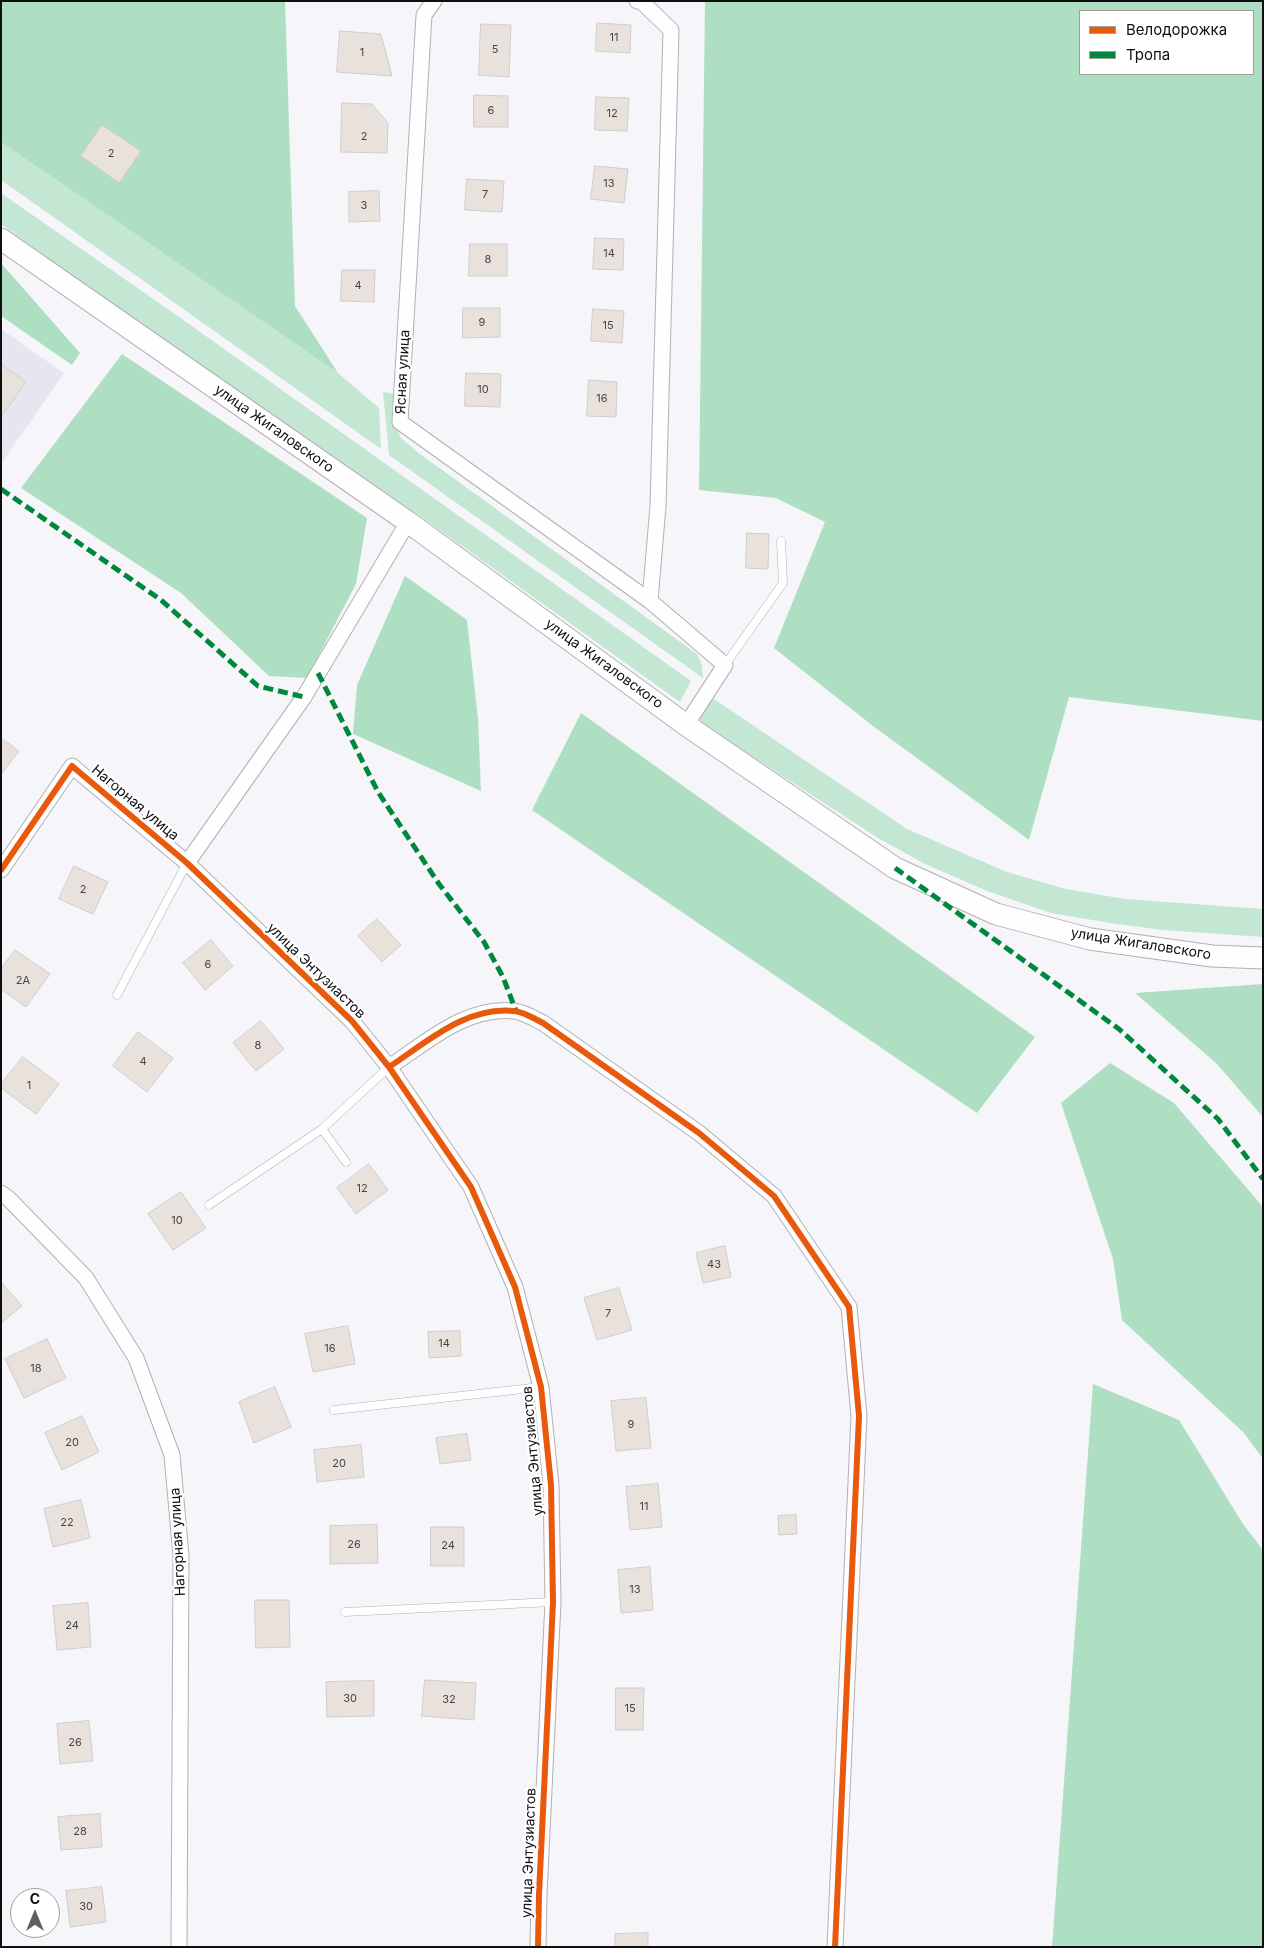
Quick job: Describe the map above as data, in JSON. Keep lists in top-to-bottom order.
{
  "streets": {
    "main road": ["улица Жигаловского"],
    "street": ["Ясная улица", "Нагорная улица", "улица Энтузиастов"]
  },
  "crossings": [
    ["Нагорная улица", "улица Энтузиастов"]
  ],
  "house_numbers": [
    "11",
    "5",
    "1",
    "6",
    "12",
    "2",
    "2",
    "13",
    "7",
    "3",
    "14",
    "8",
    "4",
    "9",
    "15",
    "10",
    "16",
    "2",
    "6",
    "2А",
    "8",
    "4",
    "1",
    "12",
    "10",
    "43",
    "7",
    "14",
    "16",
    "18",
    "9",
    "20",
    "20",
    "11",
    "22",
    "26",
    "24",
    "13",
    "24",
    "30",
    "32",
    "15",
    "26",
    "28",
    "30"
  ],
  "legend": ["Велодорожка", "Тропа"],
  "north": "top"
}
